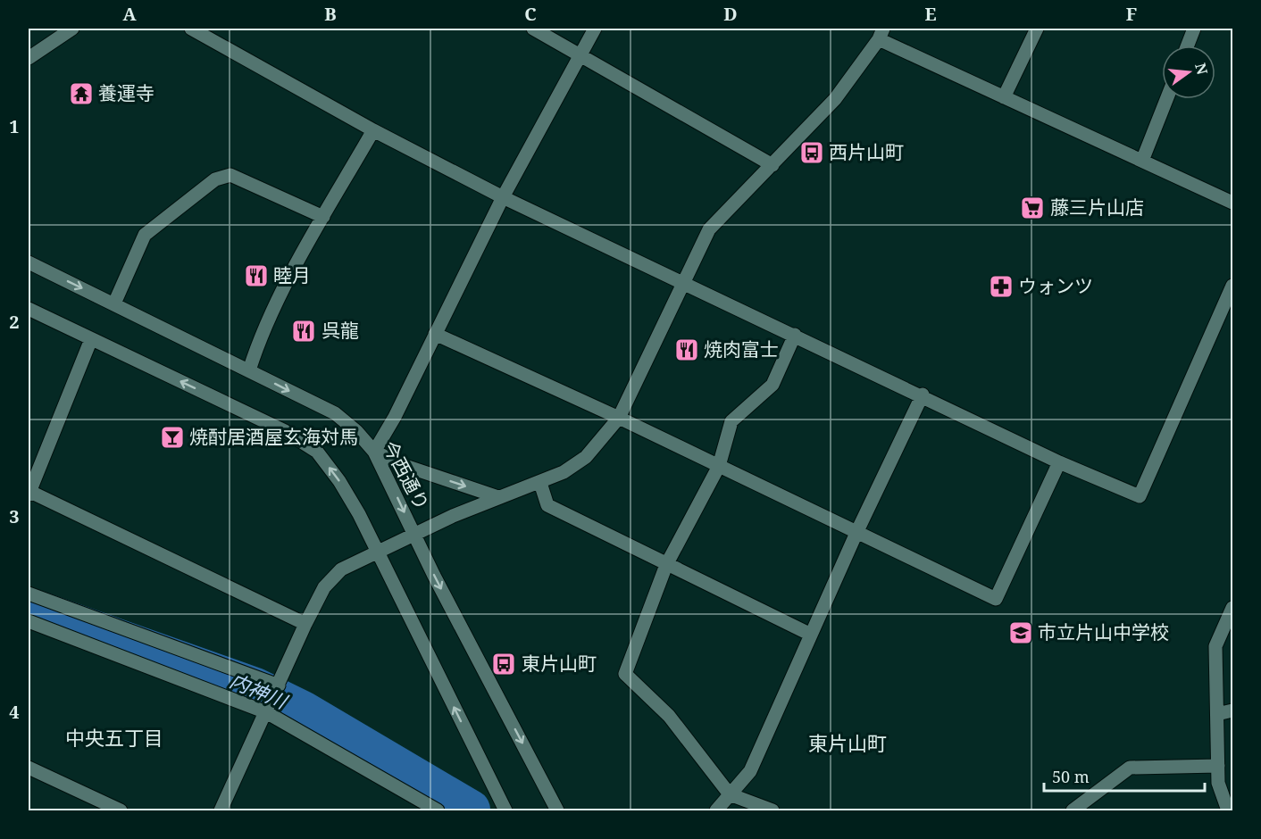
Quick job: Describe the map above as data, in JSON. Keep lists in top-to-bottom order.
{
  "streets": {
    "street": ["今西通り"]
  },
  "districts": ["中央五丁目", "東片山町"],
  "water": ["内神川"],
  "places": {
    "temple": ["養運寺"],
    "bus stop": ["西片山町", "東片山町"],
    "supermarket": ["藤三片山店"],
    "restaurant": ["睦月", "呉龍", "焼肉富士"],
    "pharmacy": ["ウォンツ"],
    "bar": ["焼酎居酒屋玄海対馬"],
    "school or university": ["市立片山中学校"]
  },
  "scale_bar": "50 m",
  "north": "right",
  "grid": {
    "columns": [
      "A",
      "B",
      "C",
      "D",
      "E",
      "F"
    ],
    "rows": [
      "1",
      "2",
      "3",
      "4"
    ]
  }
}
